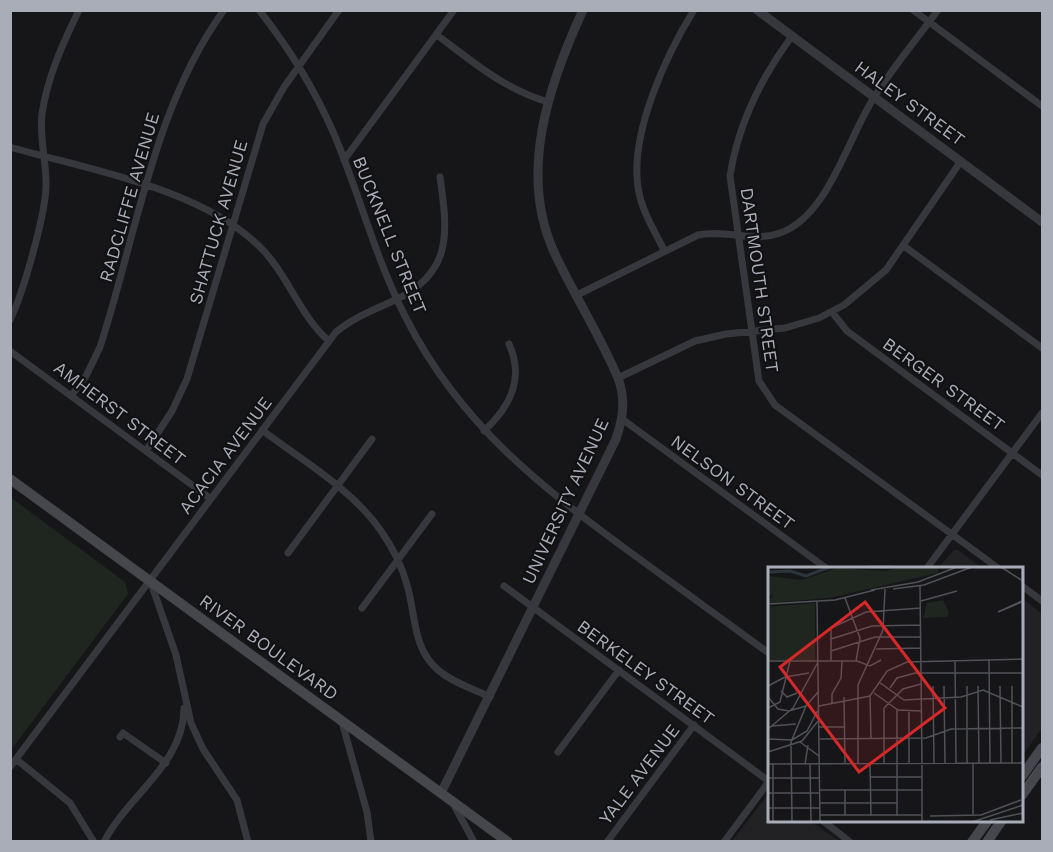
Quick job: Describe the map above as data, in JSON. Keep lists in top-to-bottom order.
{
  "streets": {
    "main road": ["RIVER BOULEVARD"],
    "street": [
      "HALEY STREET",
      "RADCLIFFE AVENUE",
      "SHATTUCK AVENUE",
      "BUCKNELL STREET",
      "DARTMOUTH STREET",
      "BERGER STREET",
      "AMHERST STREET",
      "ACACIA AVENUE",
      "NELSON STREET",
      "UNIVERSITY AVENUE",
      "BERKELEY STREET",
      "YALE AVENUE"
    ]
  },
  "crossings": [
    ["HALEY STREET", "DARTMOUTH STREET"],
    ["RADCLIFFE AVENUE", "AMHERST STREET"],
    ["SHATTUCK AVENUE", "BUCKNELL STREET"],
    ["SHATTUCK AVENUE", "AMHERST STREET"],
    ["BUCKNELL STREET", "ACACIA AVENUE"],
    ["BUCKNELL STREET", "UNIVERSITY AVENUE"],
    ["AMHERST STREET", "ACACIA AVENUE"],
    ["ACACIA AVENUE", "RIVER BOULEVARD"],
    ["NELSON STREET", "UNIVERSITY AVENUE"],
    ["UNIVERSITY AVENUE", "RIVER BOULEVARD"],
    ["UNIVERSITY AVENUE", "BERKELEY STREET"],
    ["BERKELEY STREET", "YALE AVENUE"]
  ]
}
